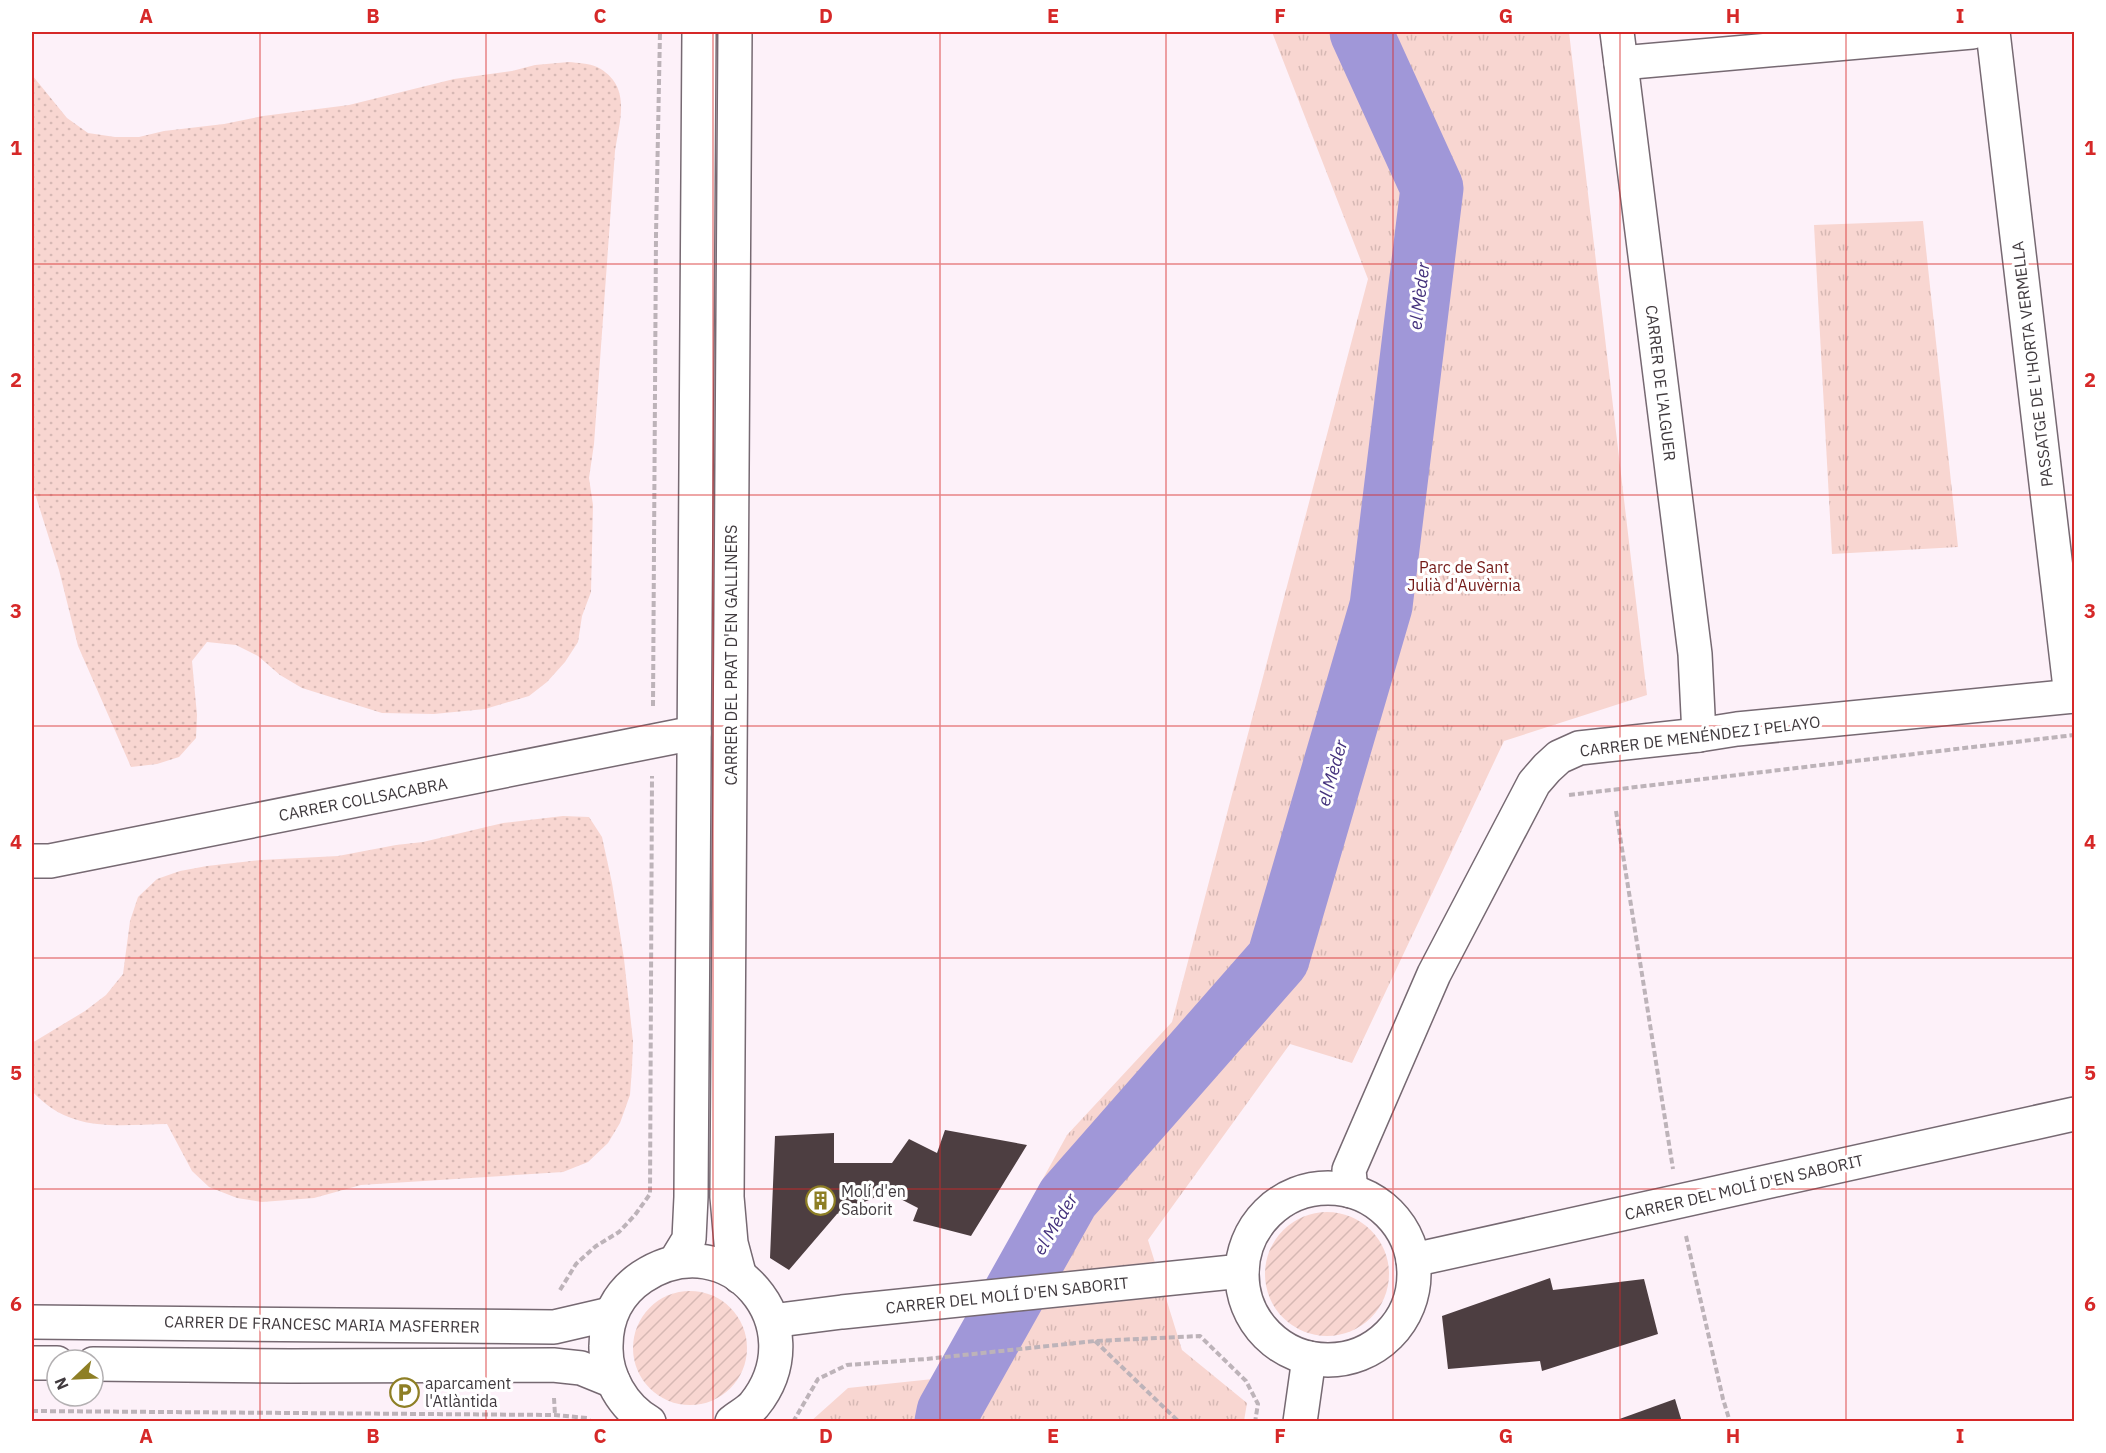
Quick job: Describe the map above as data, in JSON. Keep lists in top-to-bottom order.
{
  "streets": {
    "street": [
      "PASSATGE DE L'HORTA VERMELLA",
      "CARRER DE L'ALGUER",
      "CARRER DEL PRAT D'EN GALLINERS",
      "CARRER DE MENÉNDEZ I PELAYO",
      "CARRER COLLSACABRA",
      "CARRER DEL MOLÍ D'EN SABORIT",
      "CARRER DE FRANCESC MARIA MASFERRER"
    ]
  },
  "crossings": [
    ["PASSATGE DE L'HORTA VERMELLA", "CARRER DE MENÉNDEZ I PELAYO"],
    ["CARRER DE L'ALGUER", "CARRER DE MENÉNDEZ I PELAYO"],
    ["CARRER DE MENÉNDEZ I PELAYO", "CARRER DEL MOLÍ D'EN SABORIT"]
  ],
  "water": ["el Mèder"],
  "parks": ["Parc de Sant Julià d'Auvèrnia"],
  "places": {
    "building": ["Molí d'en Saborit"],
    "parking": ["aparcament l'Atlàntida"]
  },
  "north": "bottom left",
  "grid": {
    "columns": [
      "A",
      "B",
      "C",
      "D",
      "E",
      "F",
      "G",
      "H",
      "I"
    ],
    "rows": [
      "1",
      "2",
      "3",
      "4",
      "5",
      "6"
    ]
  }
}
